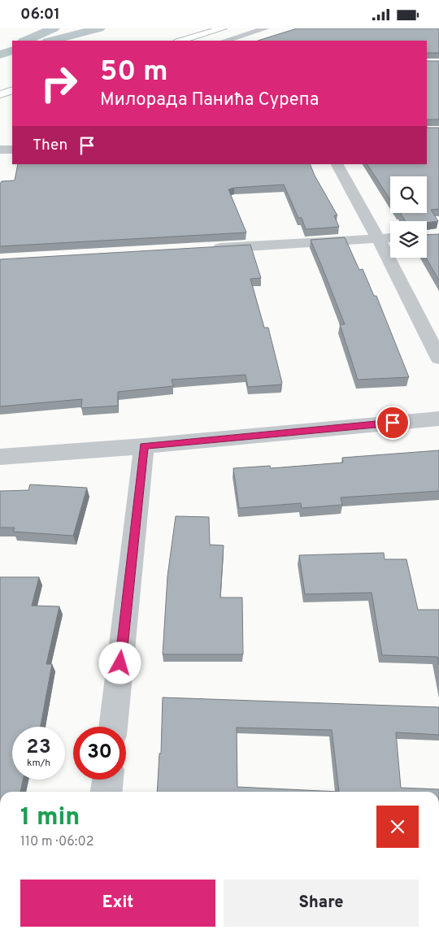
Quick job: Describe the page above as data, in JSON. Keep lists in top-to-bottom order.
{
  "page": {
    "status": "06:01",
    "turn": ["50 m", "Милорада Панића Сурепа"],
    "then": "Then",
    "speed": "23 km/h",
    "limit": "30",
    "heading": ["1 min", "110 m · 06:02"],
    "buttons": ["Exit", "Share"]
  }
}
